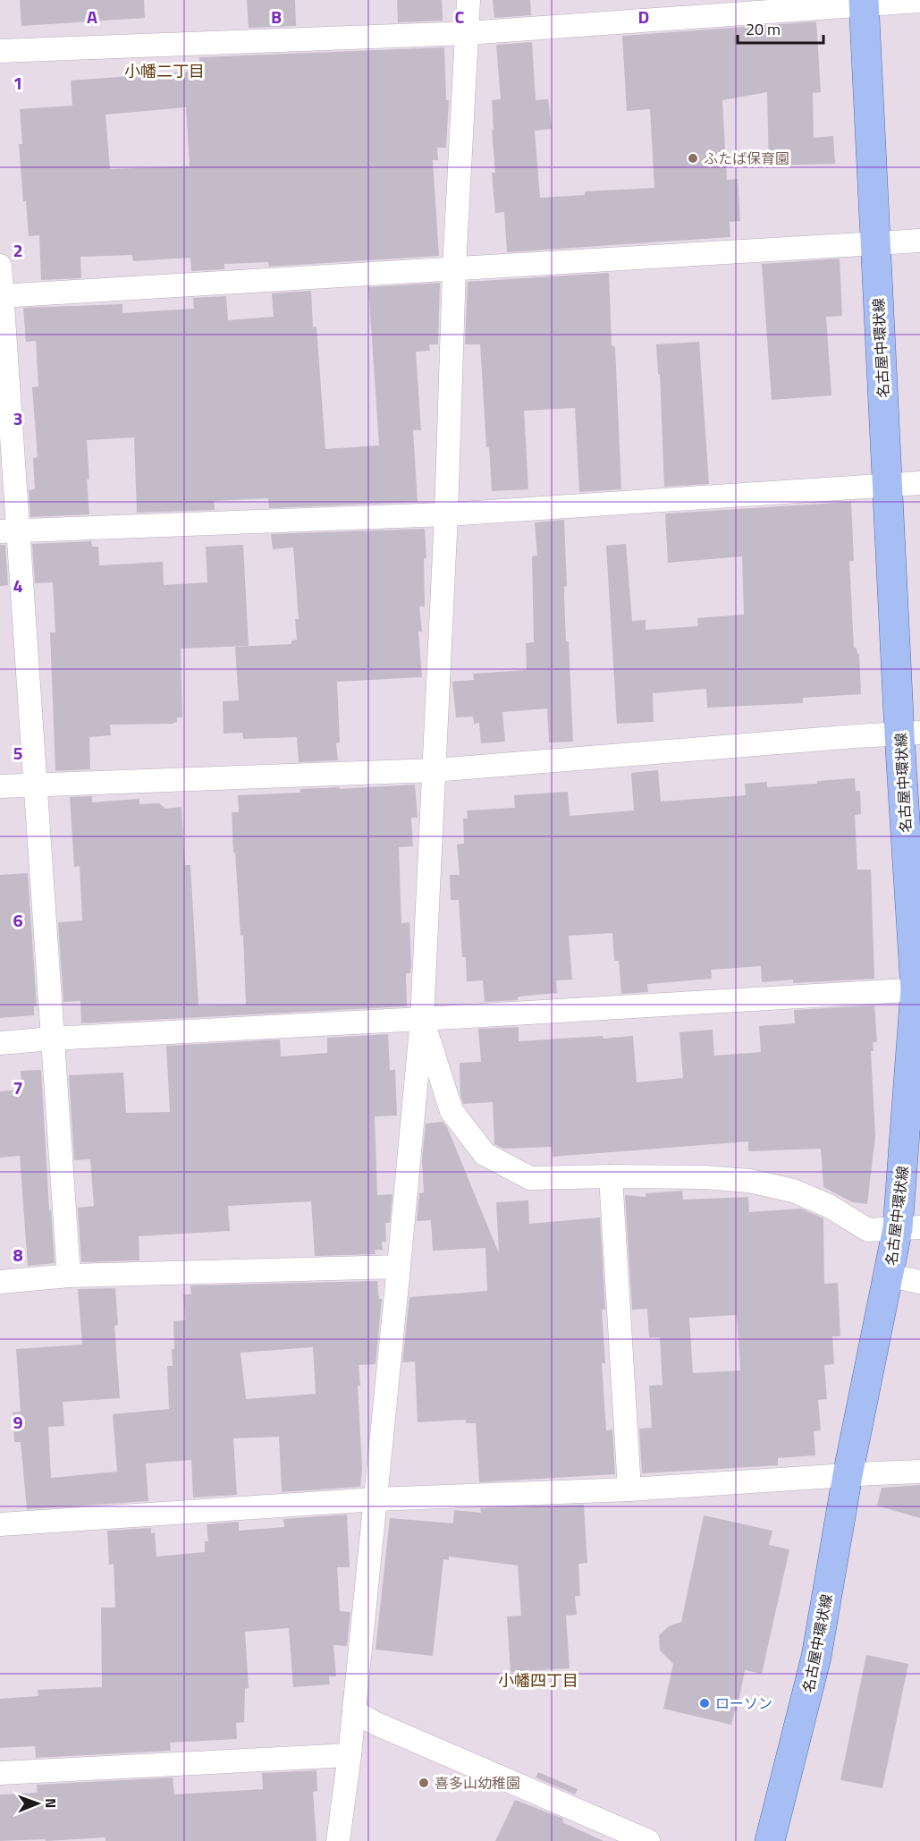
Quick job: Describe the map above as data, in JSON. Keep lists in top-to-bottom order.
{
  "streets": {
    "main road": ["名古屋中環状線"]
  },
  "districts": ["小幡二丁目", "小幡四丁目"],
  "places": ["ふたば保育園", "ローソン", "喜多山幼稚園"],
  "scale_bar": "20 m",
  "north": "right",
  "grid": {
    "columns": [
      "A",
      "B",
      "C",
      "D"
    ],
    "rows": [
      "1",
      "2",
      "3",
      "4",
      "5",
      "6",
      "7",
      "8",
      "9"
    ]
  }
}
